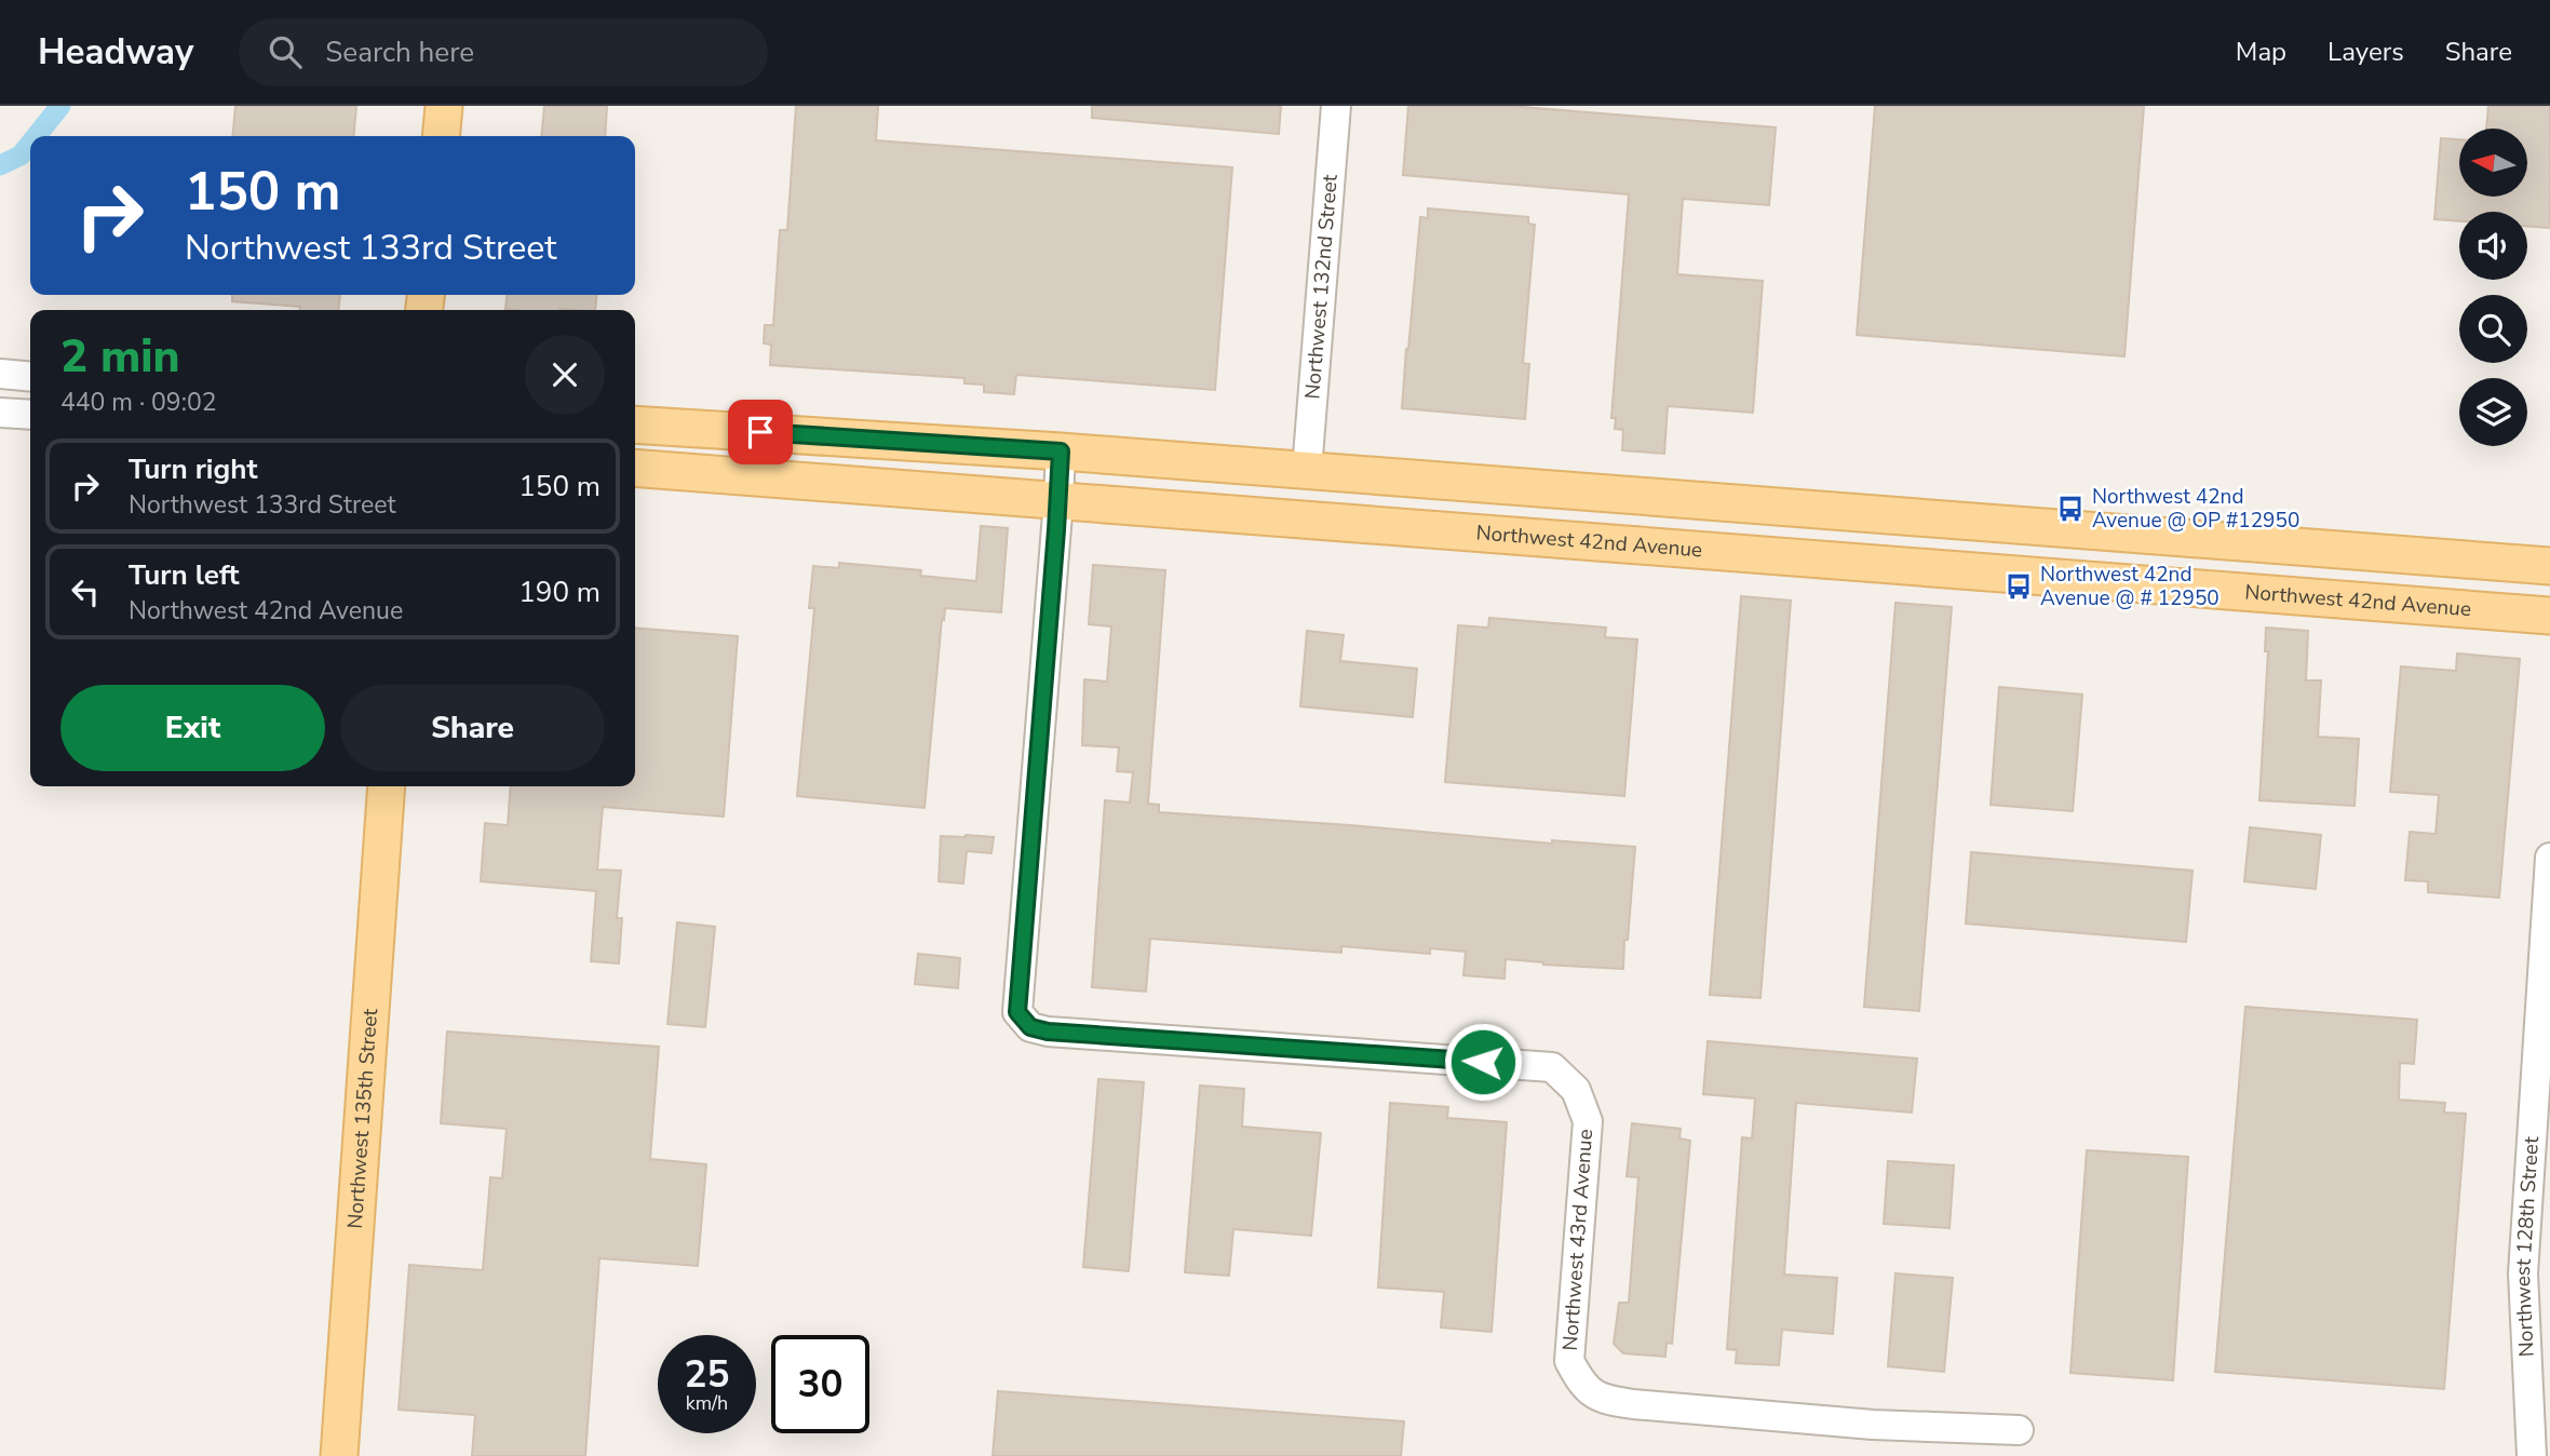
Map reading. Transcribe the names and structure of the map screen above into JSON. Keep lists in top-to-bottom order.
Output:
{
  "streets": {
    "main road": ["Northwest 42nd Avenue", "Northwest 135th Street"],
    "street": ["Northwest 132nd Street", "Northwest 43rd Avenue", "Northwest 128th Street"]
  },
  "crossings": [
    ["Northwest 42nd Avenue", "Northwest 43rd Avenue"]
  ],
  "places": {
    "bus stop": ["Northwest 42nd Avenue @ OP #12950", "Northwest 42nd Avenue @ # 12950"]
  },
  "north": "left",
  "page": {
    "header": "Headway",
    "search": "Search here",
    "nav": ["Map", "Layers", "Share"],
    "turn": ["150 m", "Northwest 133rd Street"],
    "heading": ["2 min", "440 m · 09:02"],
    "list": [
      {
        "name": "Turn right",
        "note": "Northwest 133rd Street",
        "value": "150 m"
      },
      {
        "name": "Turn left",
        "note": "Northwest 42nd Avenue",
        "value": "190 m"
      }
    ],
    "buttons": ["Exit", "Share"],
    "speed": "25 km/h",
    "limit": "30"
  }
}
